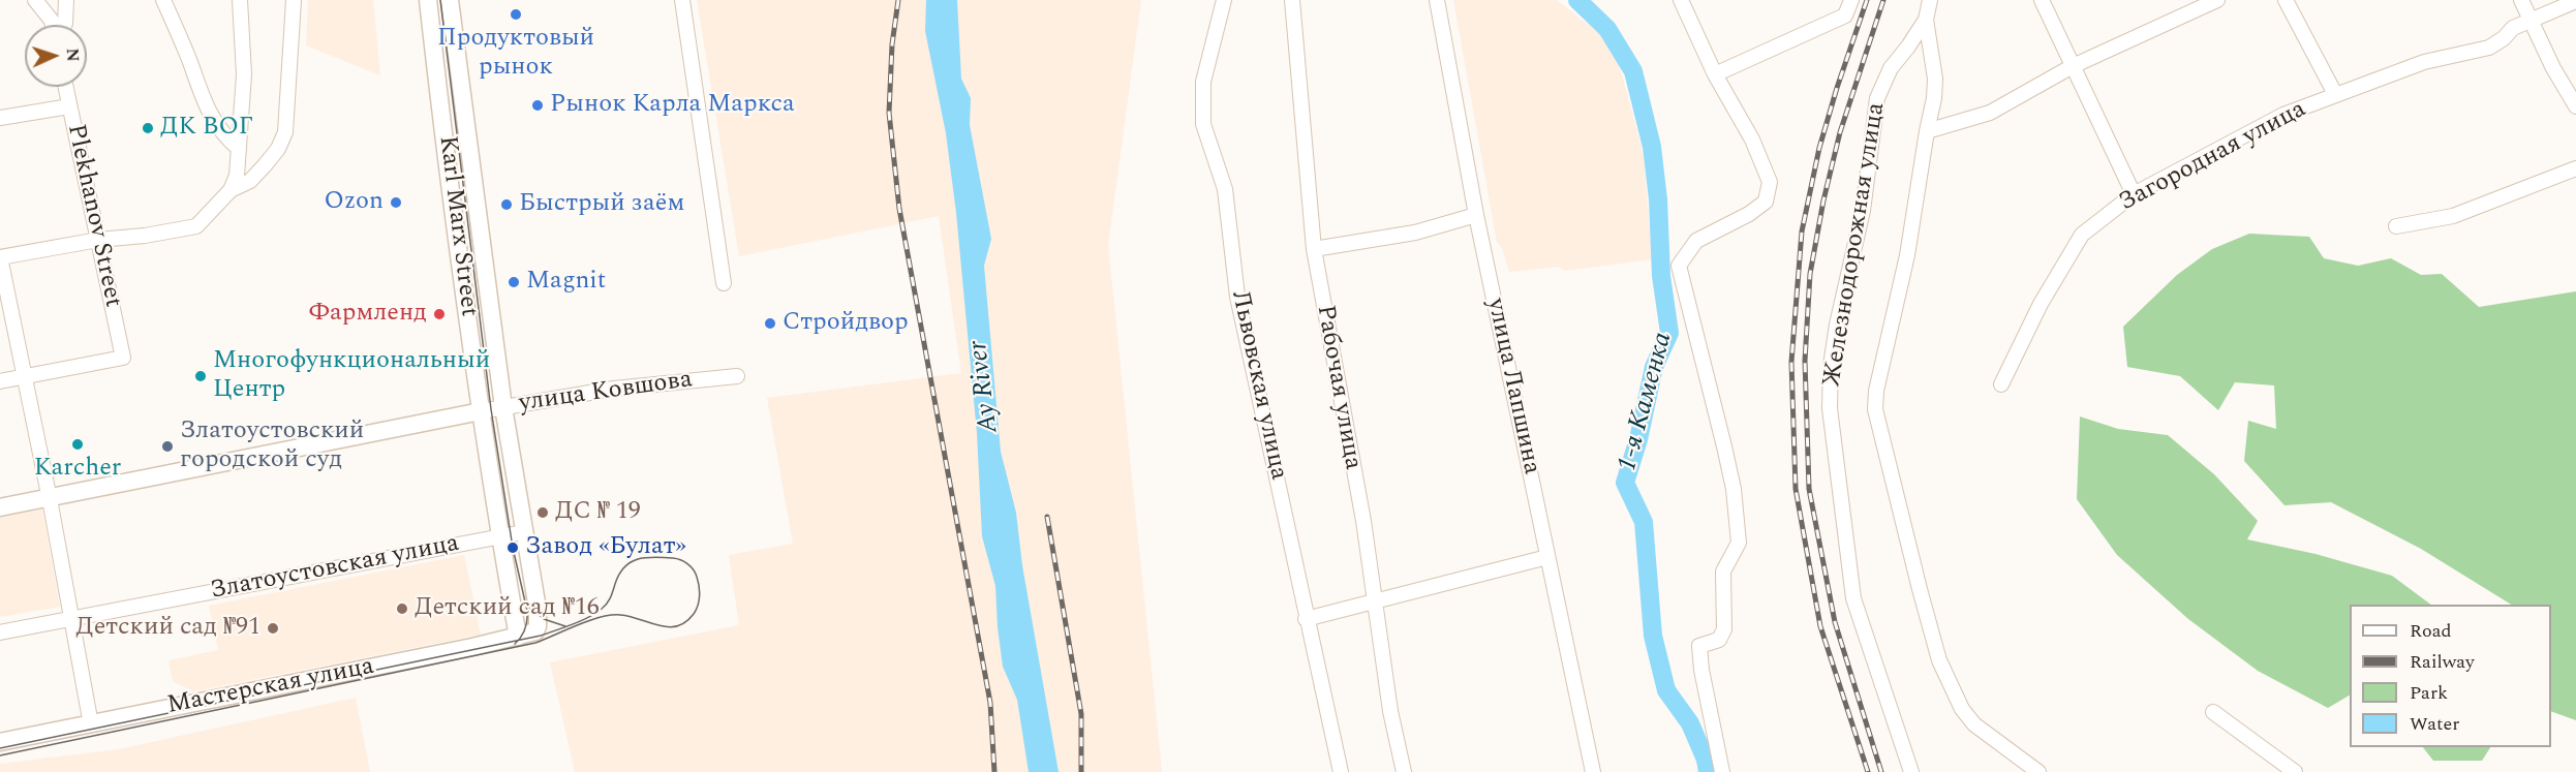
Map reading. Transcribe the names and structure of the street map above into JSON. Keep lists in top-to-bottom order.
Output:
{
  "streets": {
    "main road": ["Karl Marx Street", "улица Ковшова", "Мастерская улица"],
    "street": [
      "Загородная улица",
      "Plekhanov Street",
      "Железнодорожная улица",
      "Львовская улица",
      "улица Лапшина",
      "Рабочая улица",
      "Златоустовская улица"
    ]
  },
  "crossings": [
    ["Karl Marx Street", "улица Ковшова"],
    ["Karl Marx Street", "Златоустовская улица"],
    ["Karl Marx Street", "Мастерская улица"]
  ],
  "water": ["Ay River", "1-я Каменка"],
  "places": [
    "Продуктовый рынок",
    "Рынок Карла Маркса",
    "ДК ВОГ",
    "Ozon",
    "Быстрый заём",
    "Magnit",
    "Фармленд",
    "Стройдвор",
    "Многофункциональный Центр",
    "Karcher",
    "Златоустовский городской суд",
    "ДС № 19",
    "Завод «Булат»",
    "Детский сад №16",
    "Детский сад №91"
  ],
  "legend": [
    "Road",
    "Railway",
    "Park",
    "Water"
  ],
  "north": "right"
}
